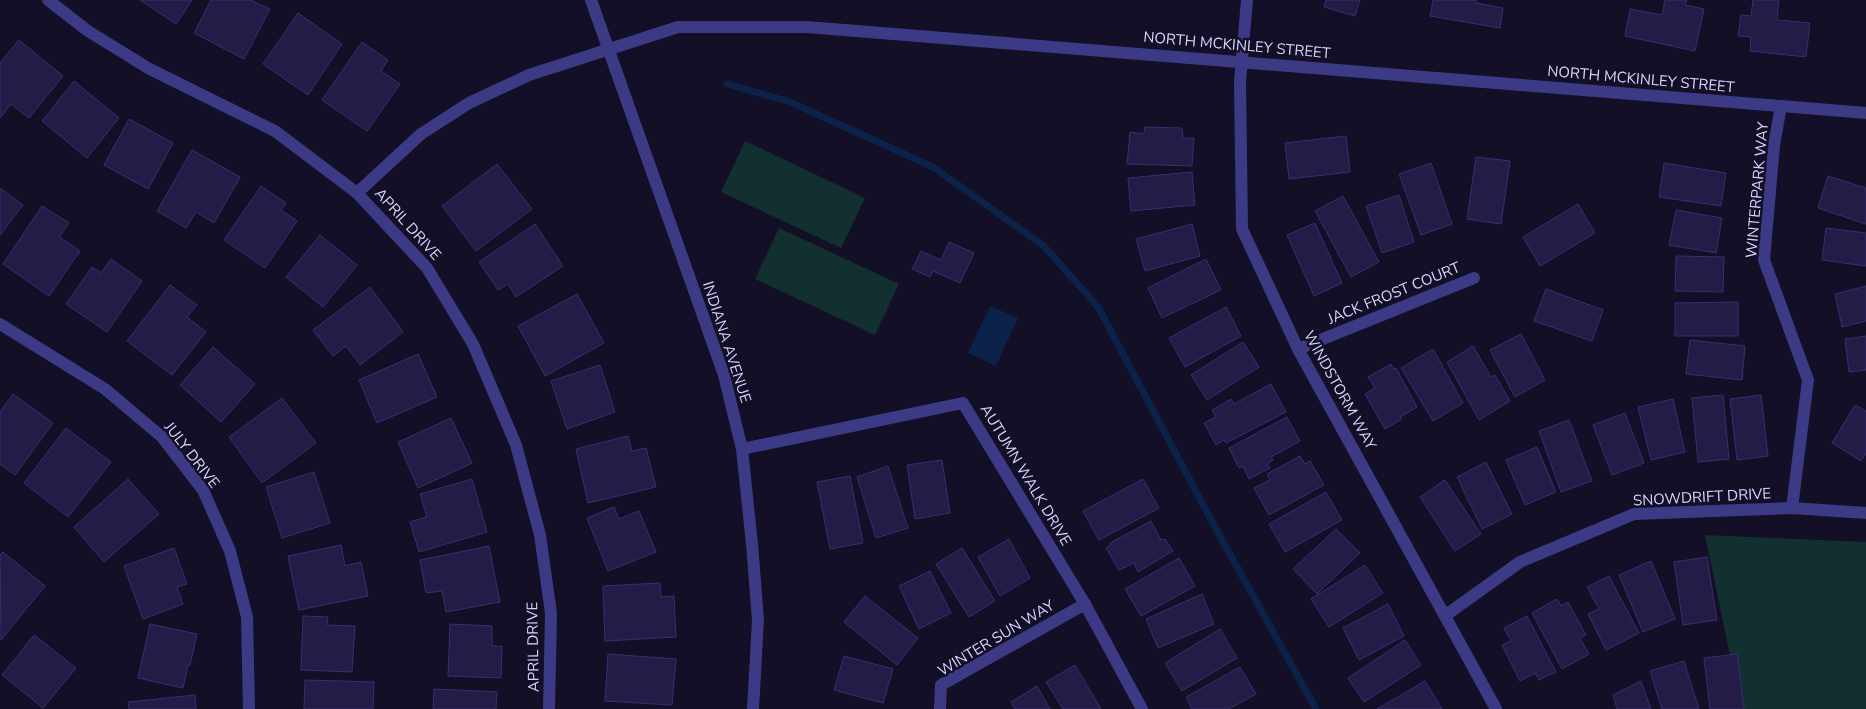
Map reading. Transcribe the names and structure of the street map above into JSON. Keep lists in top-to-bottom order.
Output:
{
  "streets": {
    "street": [
      "NORTH MCKINLEY STREET",
      "WINTERPARK WAY",
      "APRIL DRIVE",
      "JACK FROST COURT",
      "INDIANA AVENUE",
      "WINDSTORM WAY",
      "JULY DRIVE",
      "AUTUMN WALK DRIVE",
      "SNOWDRIFT DRIVE",
      "WINTER SUN WAY"
    ]
  },
  "crossings": [
    ["NORTH MCKINLEY STREET", "WINTERPARK WAY"],
    ["NORTH MCKINLEY STREET", "APRIL DRIVE"],
    ["NORTH MCKINLEY STREET", "INDIANA AVENUE"],
    ["NORTH MCKINLEY STREET", "WINDSTORM WAY"],
    ["WINTERPARK WAY", "SNOWDRIFT DRIVE"],
    ["JACK FROST COURT", "WINDSTORM WAY"],
    ["INDIANA AVENUE", "AUTUMN WALK DRIVE"],
    ["WINDSTORM WAY", "SNOWDRIFT DRIVE"],
    ["AUTUMN WALK DRIVE", "WINTER SUN WAY"]
  ]
}
